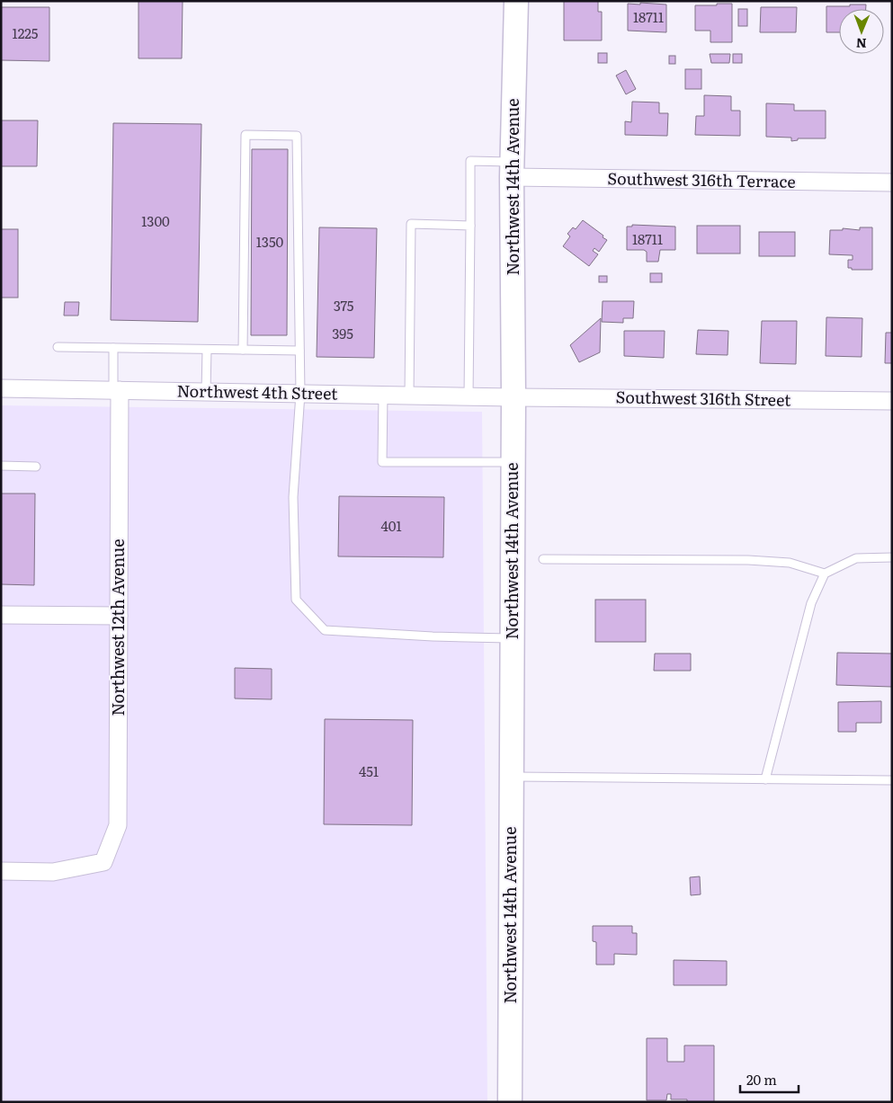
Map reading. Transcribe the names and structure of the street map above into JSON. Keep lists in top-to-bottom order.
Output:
{
  "streets": {
    "street": [
      "Southwest 316th Terrace",
      "Northwest 14th Avenue",
      "Northwest 4th Street",
      "Southwest 316th Street",
      "Northwest 12th Avenue"
    ]
  },
  "crossings": [
    ["Southwest 316th Terrace", "Northwest 14th Avenue"],
    ["Northwest 14th Avenue", "Northwest 4th Street"],
    ["Northwest 14th Avenue", "Southwest 316th Street"],
    ["Northwest 4th Street", "Southwest 316th Street"],
    ["Northwest 4th Street", "Northwest 12th Avenue"]
  ],
  "house_numbers": [
    "18711",
    "1225",
    "1300",
    "18711",
    "1350",
    "375",
    "395",
    "401",
    "451"
  ],
  "scale_bar": "20 m",
  "north": "bottom"
}
